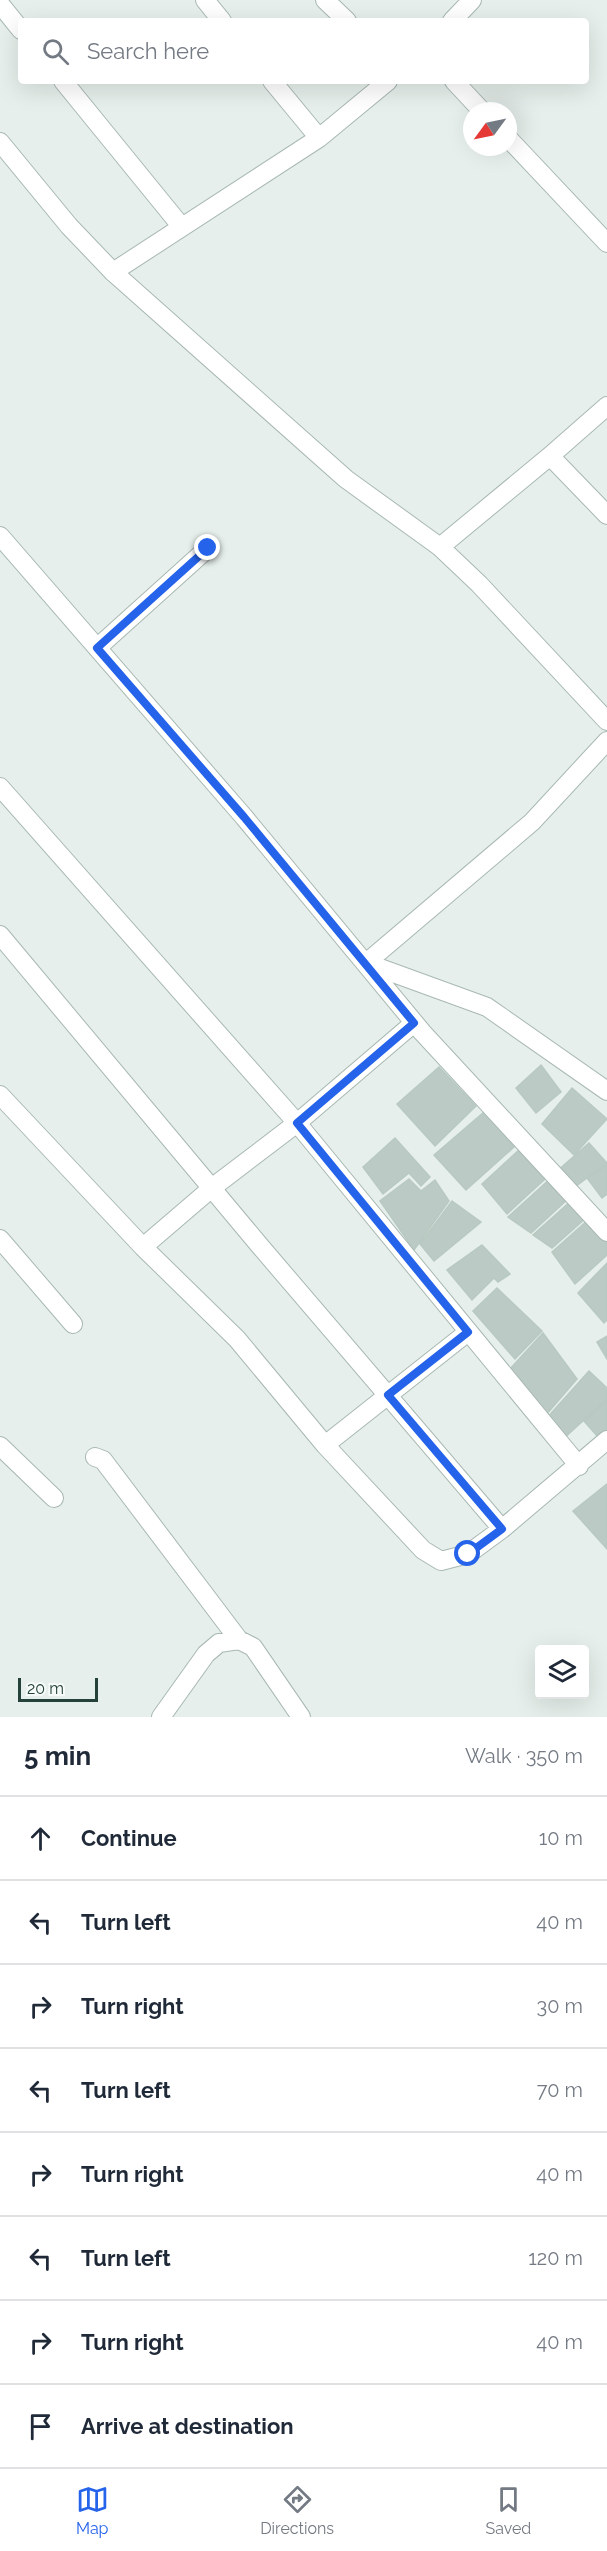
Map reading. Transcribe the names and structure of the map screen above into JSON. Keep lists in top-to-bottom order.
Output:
{
  "scale_bar": "20 m",
  "north": "bottom left",
  "page": {
    "search": "Search here",
    "scale": "20 m",
    "heading": ["5 min", "Walk · 350 m"],
    "list": [
      ["Continue", "10 m"],
      ["Turn left", "40 m"],
      ["Turn right", "30 m"],
      ["Turn left", "70 m"],
      ["Turn right", "40 m"],
      ["Turn left", "120 m"],
      ["Turn right", "40 m"],
      "Arrive at destination"
    ],
    "nav": ["Map", "Directions", "Saved"]
  }
}
